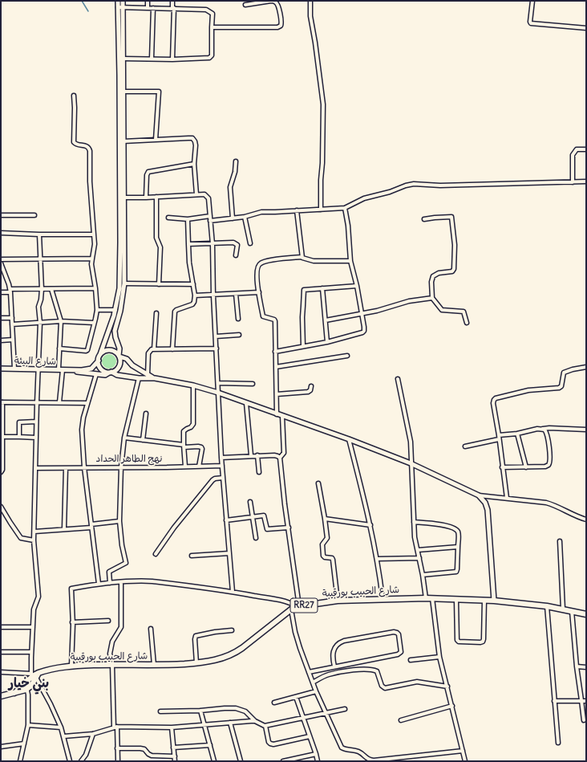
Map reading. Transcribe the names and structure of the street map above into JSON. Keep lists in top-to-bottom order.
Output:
{
  "streets": {
    "main road": ["شارع الحبيب بورقيبة", "RR27"],
    "street": ["شارع البيئة", "نهج الطاهر الحداد"]
  },
  "districts": ["بني خيار"]
}
